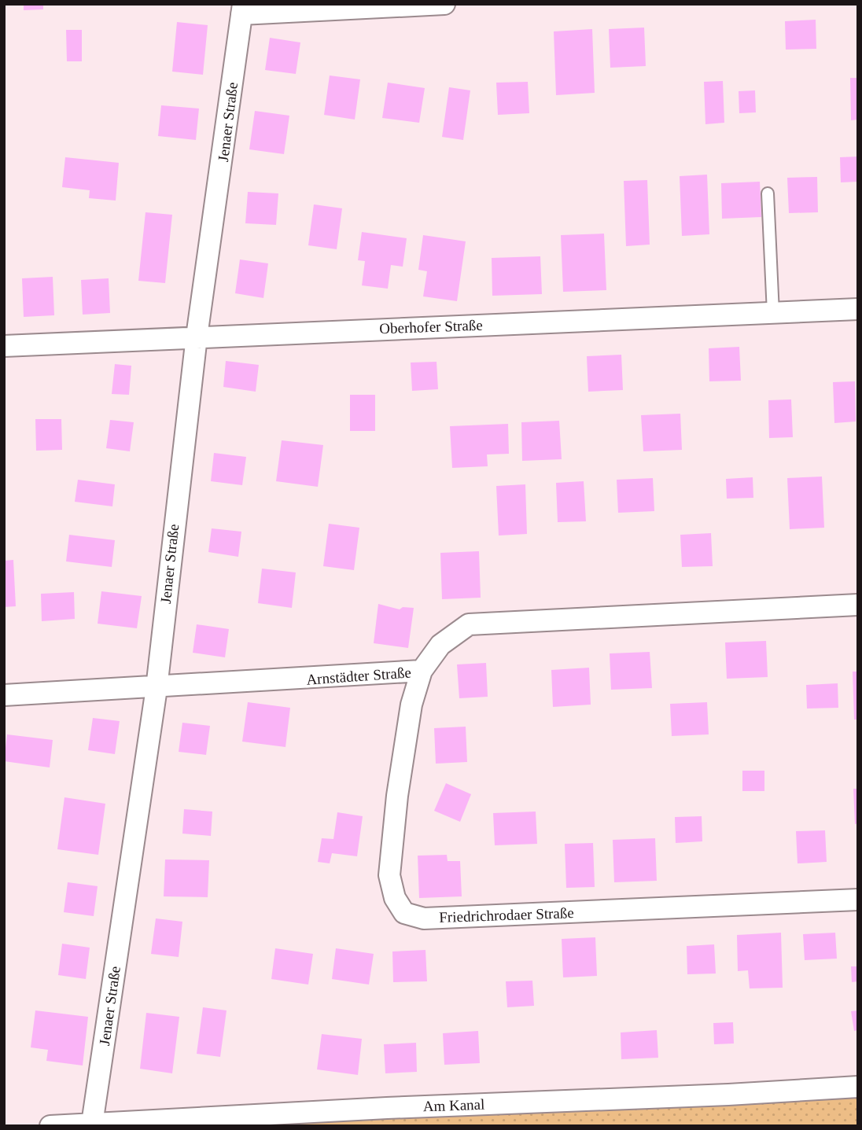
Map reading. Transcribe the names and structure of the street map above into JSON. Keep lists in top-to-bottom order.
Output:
{
  "streets": {
    "street": [
      "Jenaer Straße",
      "Oberhofer Straße",
      "Arnstädter Straße",
      "Friedrichrodaer Straße",
      "Am Kanal"
    ]
  },
  "crossings": [
    ["Jenaer Straße", "Oberhofer Straße"],
    ["Jenaer Straße", "Arnstädter Straße"],
    ["Jenaer Straße", "Am Kanal"],
    ["Arnstädter Straße", "Friedrichrodaer Straße"]
  ]
}
